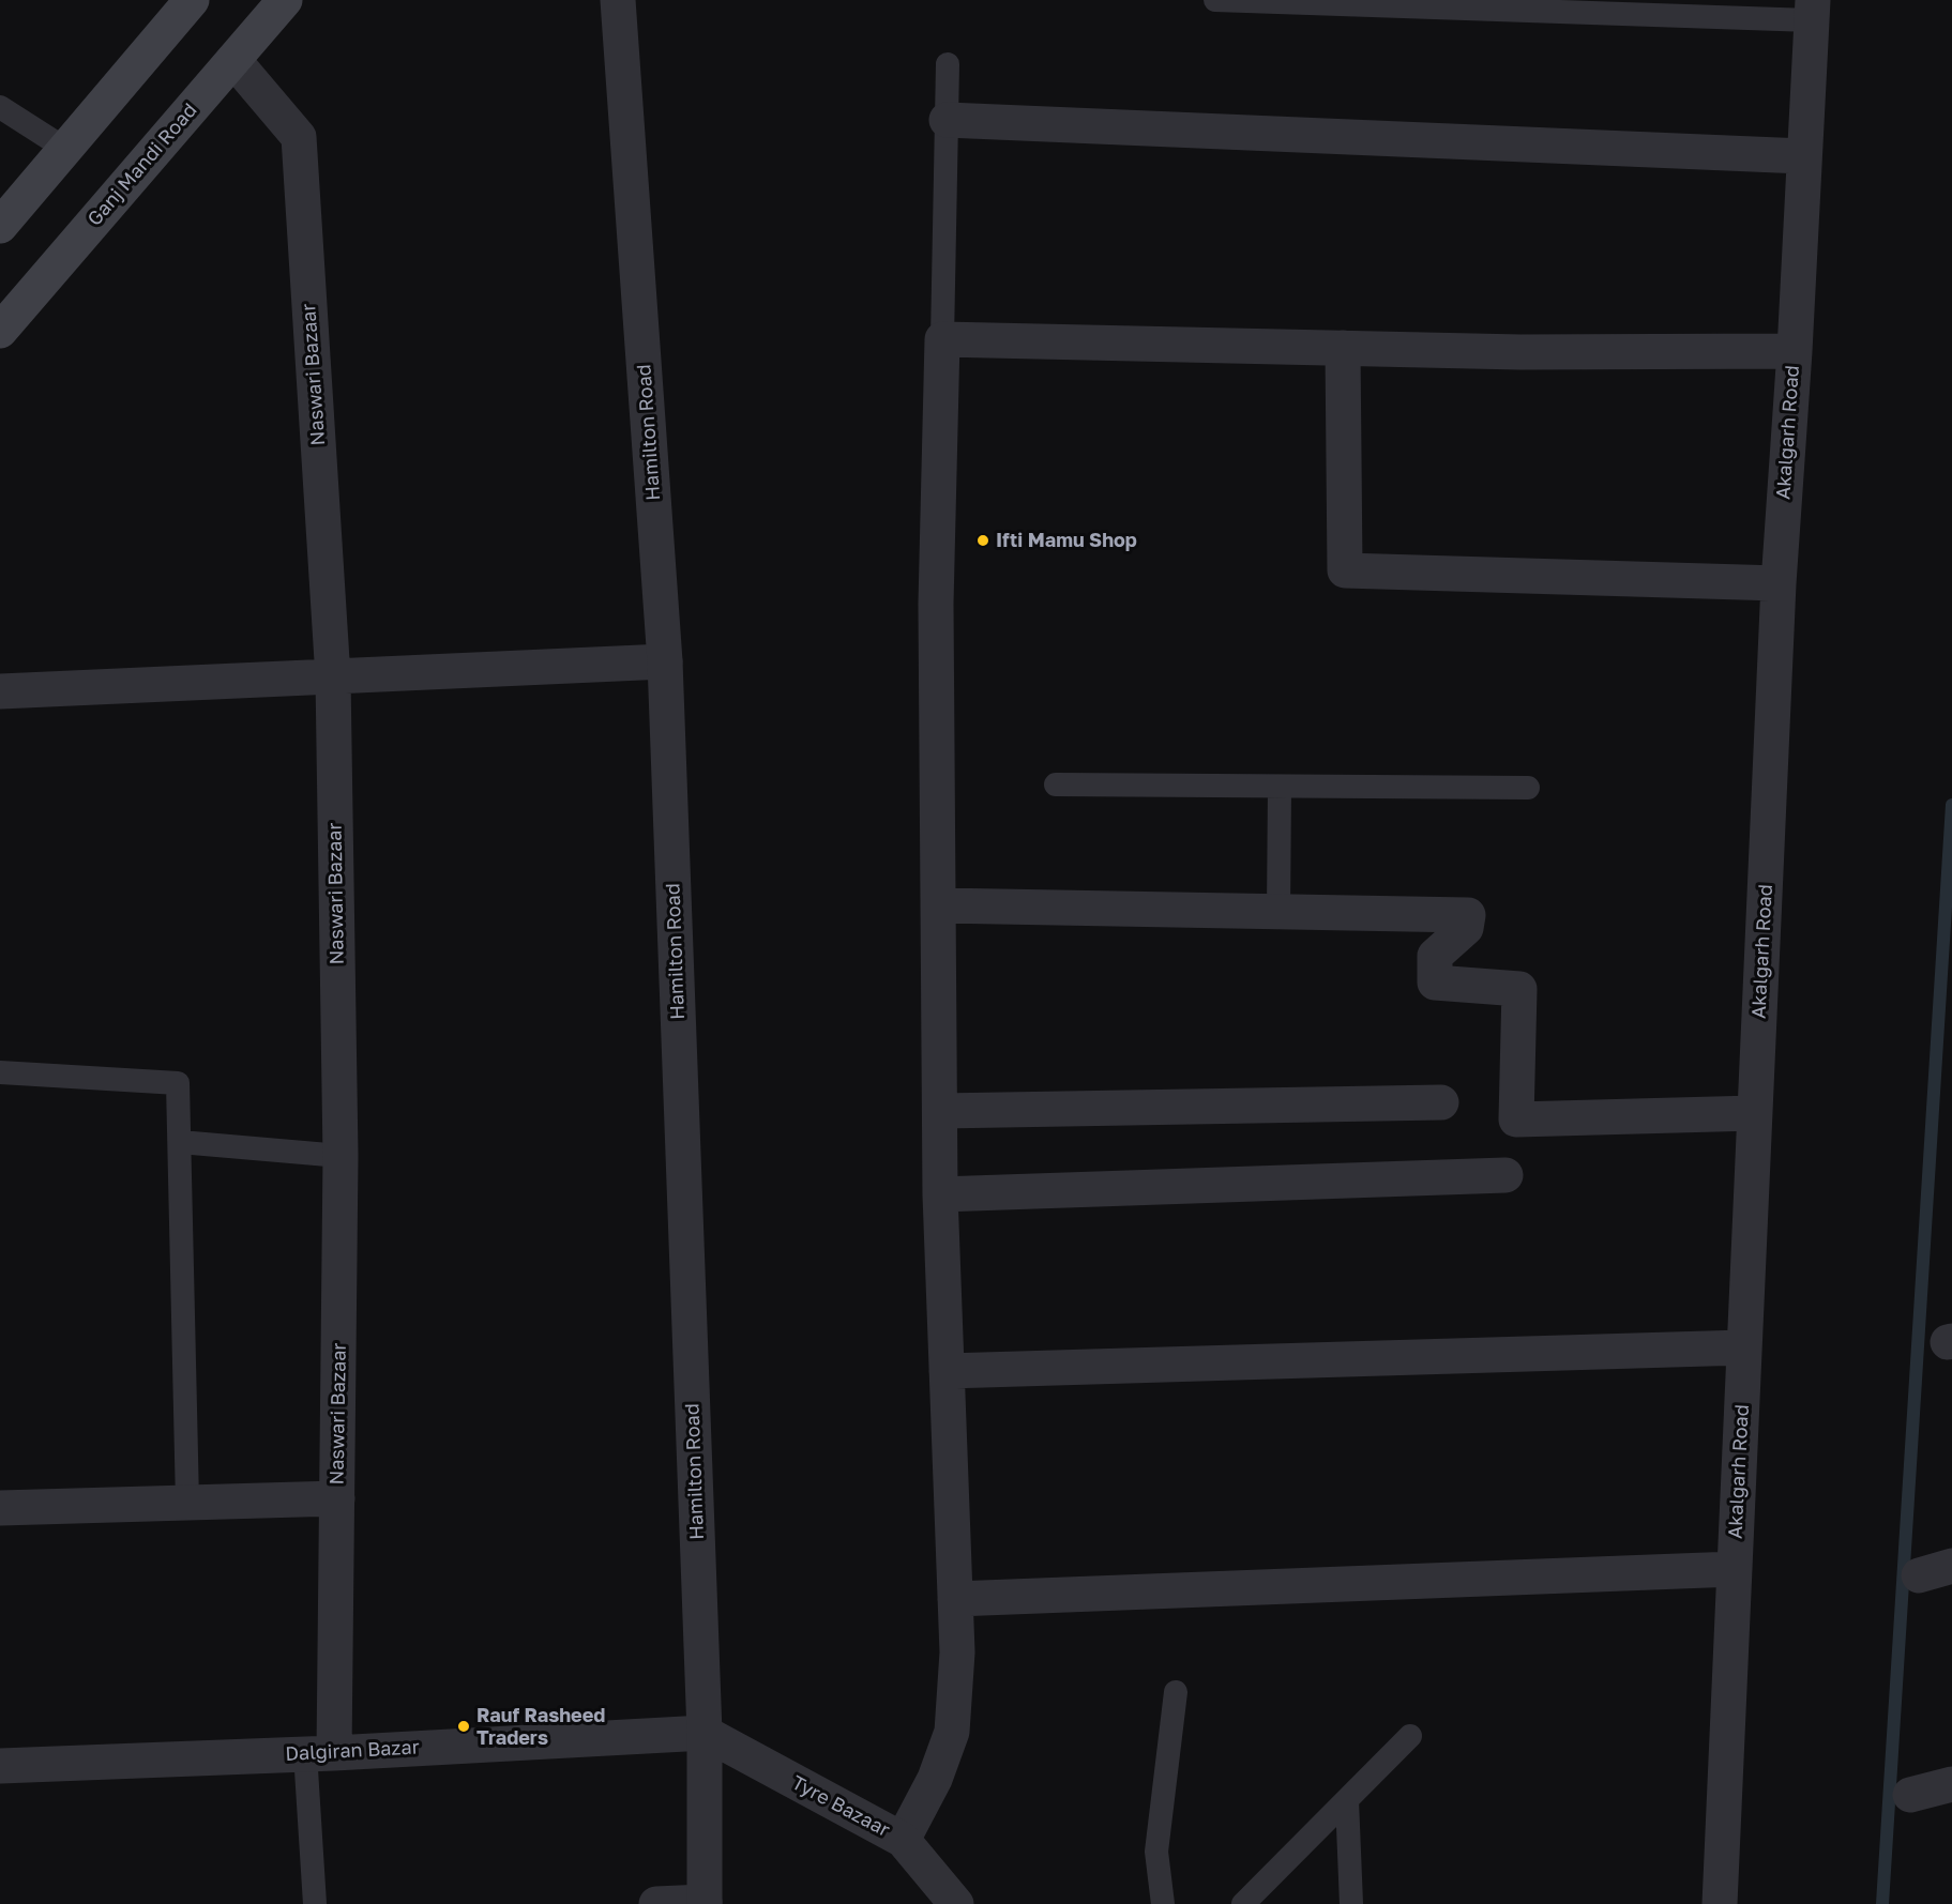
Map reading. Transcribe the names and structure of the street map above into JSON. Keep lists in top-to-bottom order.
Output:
{
  "streets": {
    "main road": ["Ganj Mandi Road"],
    "street": [
      "Naswari Bazaar",
      "Hamilton Road",
      "Akalgarh Road",
      "Dalgiran Bazar",
      "Tyre Bazaar"
    ]
  },
  "crossings": [
    ["Ganj Mandi Road", "Naswari Bazaar"],
    ["Naswari Bazaar", "Dalgiran Bazar"],
    ["Hamilton Road", "Dalgiran Bazar"],
    ["Hamilton Road", "Tyre Bazaar"],
    ["Dalgiran Bazar", "Tyre Bazaar"]
  ],
  "places": ["Ifti Mamu Shop", "Rauf Rasheed Traders"]
}
